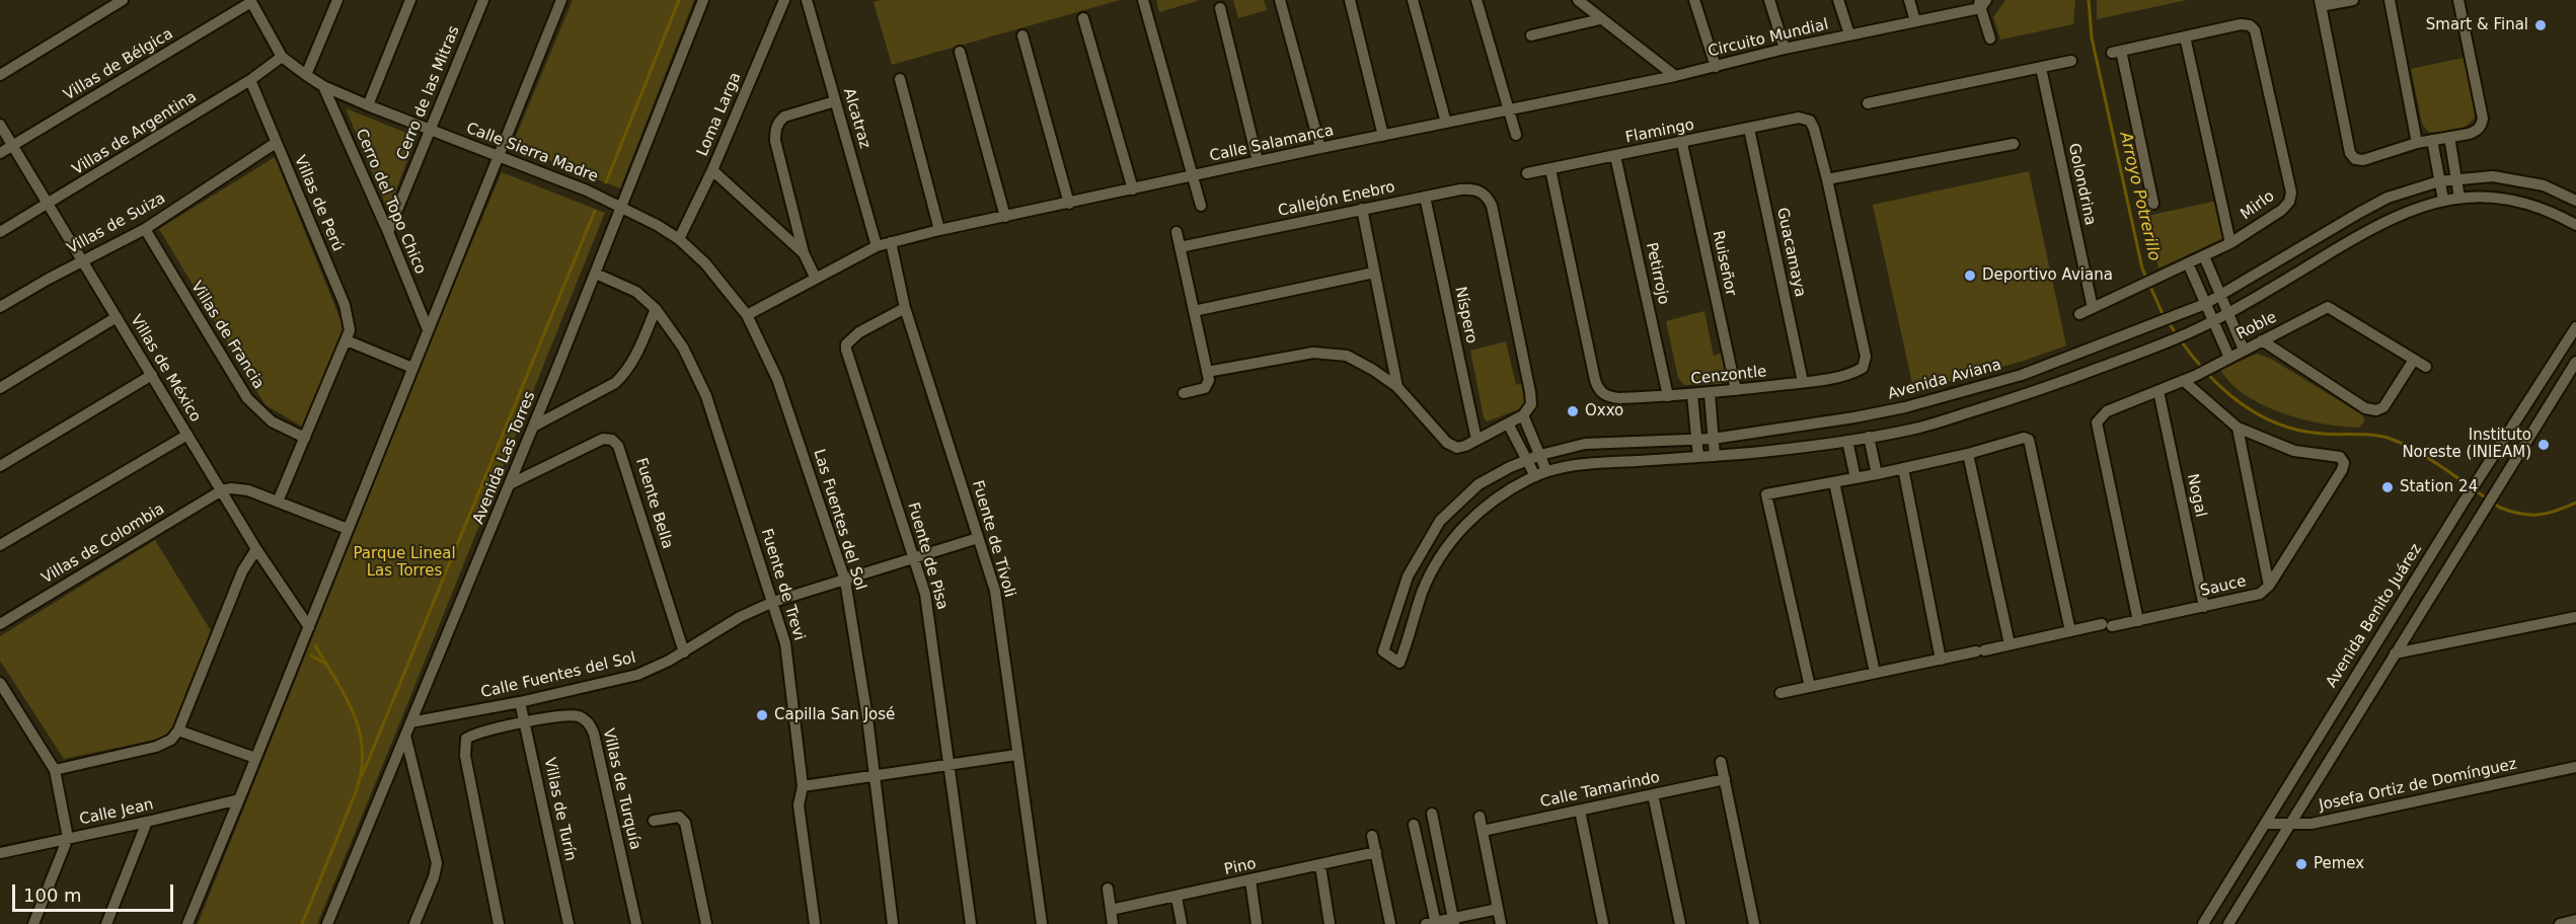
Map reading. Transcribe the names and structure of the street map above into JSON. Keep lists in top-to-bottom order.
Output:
{
  "streets": {
    "street": [
      "Circuito Mundial",
      "Villas de Bélgica",
      "Cerro de las Mitras",
      "Loma Larga",
      "Alcatraz",
      "Flamingo",
      "Villas de Argentina",
      "Calle Salamanca",
      "Calle Sierra Madre",
      "Golondrina",
      "Callejón Enebro",
      "Cerro del Topo Chico",
      "Villas de Perú",
      "Mirlo",
      "Villas de Suiza",
      "Guacamaya",
      "Ruiseñor",
      "Petirrojo",
      "Níspero",
      "Roble",
      "Villas de Francia",
      "Villas de México",
      "Cenzontle",
      "Avenida Aviana",
      "Avenida Las Torres",
      "Nogal",
      "Fuente Bella",
      "Las Fuentes del Sol",
      "Fuente de Tívoli",
      "Villas de Colombia",
      "Fuente de Pisa",
      "Fuente de Trevi",
      "Sauce",
      "Avenida Benito Juárez",
      "Calle Fuentes del Sol",
      "Josefa Ortiz de Domínguez",
      "Villas de Turquía",
      "Calle Tamarindo",
      "Villas de Turín",
      "Calle Jean",
      "Pino"
    ]
  },
  "crossings": [
    ["Circuito Mundial", "Calle Salamanca"],
    ["Villas de Bélgica", "Villas de México"],
    ["Cerro de las Mitras", "Calle Sierra Madre"],
    ["Cerro de las Mitras", "Cerro del Topo Chico"],
    ["Loma Larga", "Calle Sierra Madre"],
    ["Alcatraz", "Calle Salamanca"],
    ["Flamingo", "Guacamaya"],
    ["Flamingo", "Ruiseñor"],
    ["Flamingo", "Petirrojo"],
    ["Flamingo", "Cenzontle"],
    ["Villas de Argentina", "Calle Sierra Madre"],
    ["Villas de Argentina", "Villas de Perú"],
    ["Villas de Argentina", "Villas de México"],
    ["Calle Salamanca", "Calle Sierra Madre"],
    ["Calle Salamanca", "Las Fuentes del Sol"],
    ["Calle Salamanca", "Fuente de Tívoli"],
    ["Calle Sierra Madre", "Cerro del Topo Chico"],
    ["Calle Sierra Madre", "Avenida Las Torres"],
    ["Calle Sierra Madre", "Las Fuentes del Sol"],
    ["Golondrina", "Mirlo"],
    ["Callejón Enebro", "Níspero"],
    ["Villas de Perú", "Villas de Suiza"],
    ["Villas de Perú", "Villas de Francia"],
    ["Villas de Suiza", "Villas de Francia"],
    ["Villas de Suiza", "Villas de México"],
    ["Guacamaya", "Cenzontle"],
    ["Ruiseñor", "Cenzontle"],
    ["Petirrojo", "Cenzontle"],
    ["Roble", "Nogal"],
    ["Roble", "Sauce"],
    ["Villas de México", "Villas de Colombia"],
    ["Avenida Las Torres", "Fuente Bella"],
    ["Avenida Las Torres", "Fuente de Trevi"],
    ["Avenida Las Torres", "Calle Fuentes del Sol"],
    ["Nogal", "Sauce"],
    ["Fuente Bella", "Calle Fuentes del Sol"],
    ["Las Fuentes del Sol", "Calle Fuentes del Sol"],
    ["Fuente de Tívoli", "Fuente de Pisa"],
    ["Fuente de Tívoli", "Calle Fuentes del Sol"],
    ["Fuente de Pisa", "Calle Fuentes del Sol"],
    ["Fuente de Trevi", "Calle Fuentes del Sol"],
    ["Avenida Benito Juárez", "Josefa Ortiz de Domínguez"],
    ["Calle Fuentes del Sol", "Villas de Turín"],
    ["Villas de Turquía", "Villas de Turín"]
  ],
  "water": ["Arroyo Potrerillo"],
  "parks": ["Parque Lineal Las Torres"],
  "places": [
    "Smart & Final",
    "Deportivo Aviana",
    "Oxxo",
    "Instituto Noreste (INIEAM)",
    "Station 24",
    "Capilla San José",
    "Pemex"
  ],
  "scale_bar": "100 m"
}
